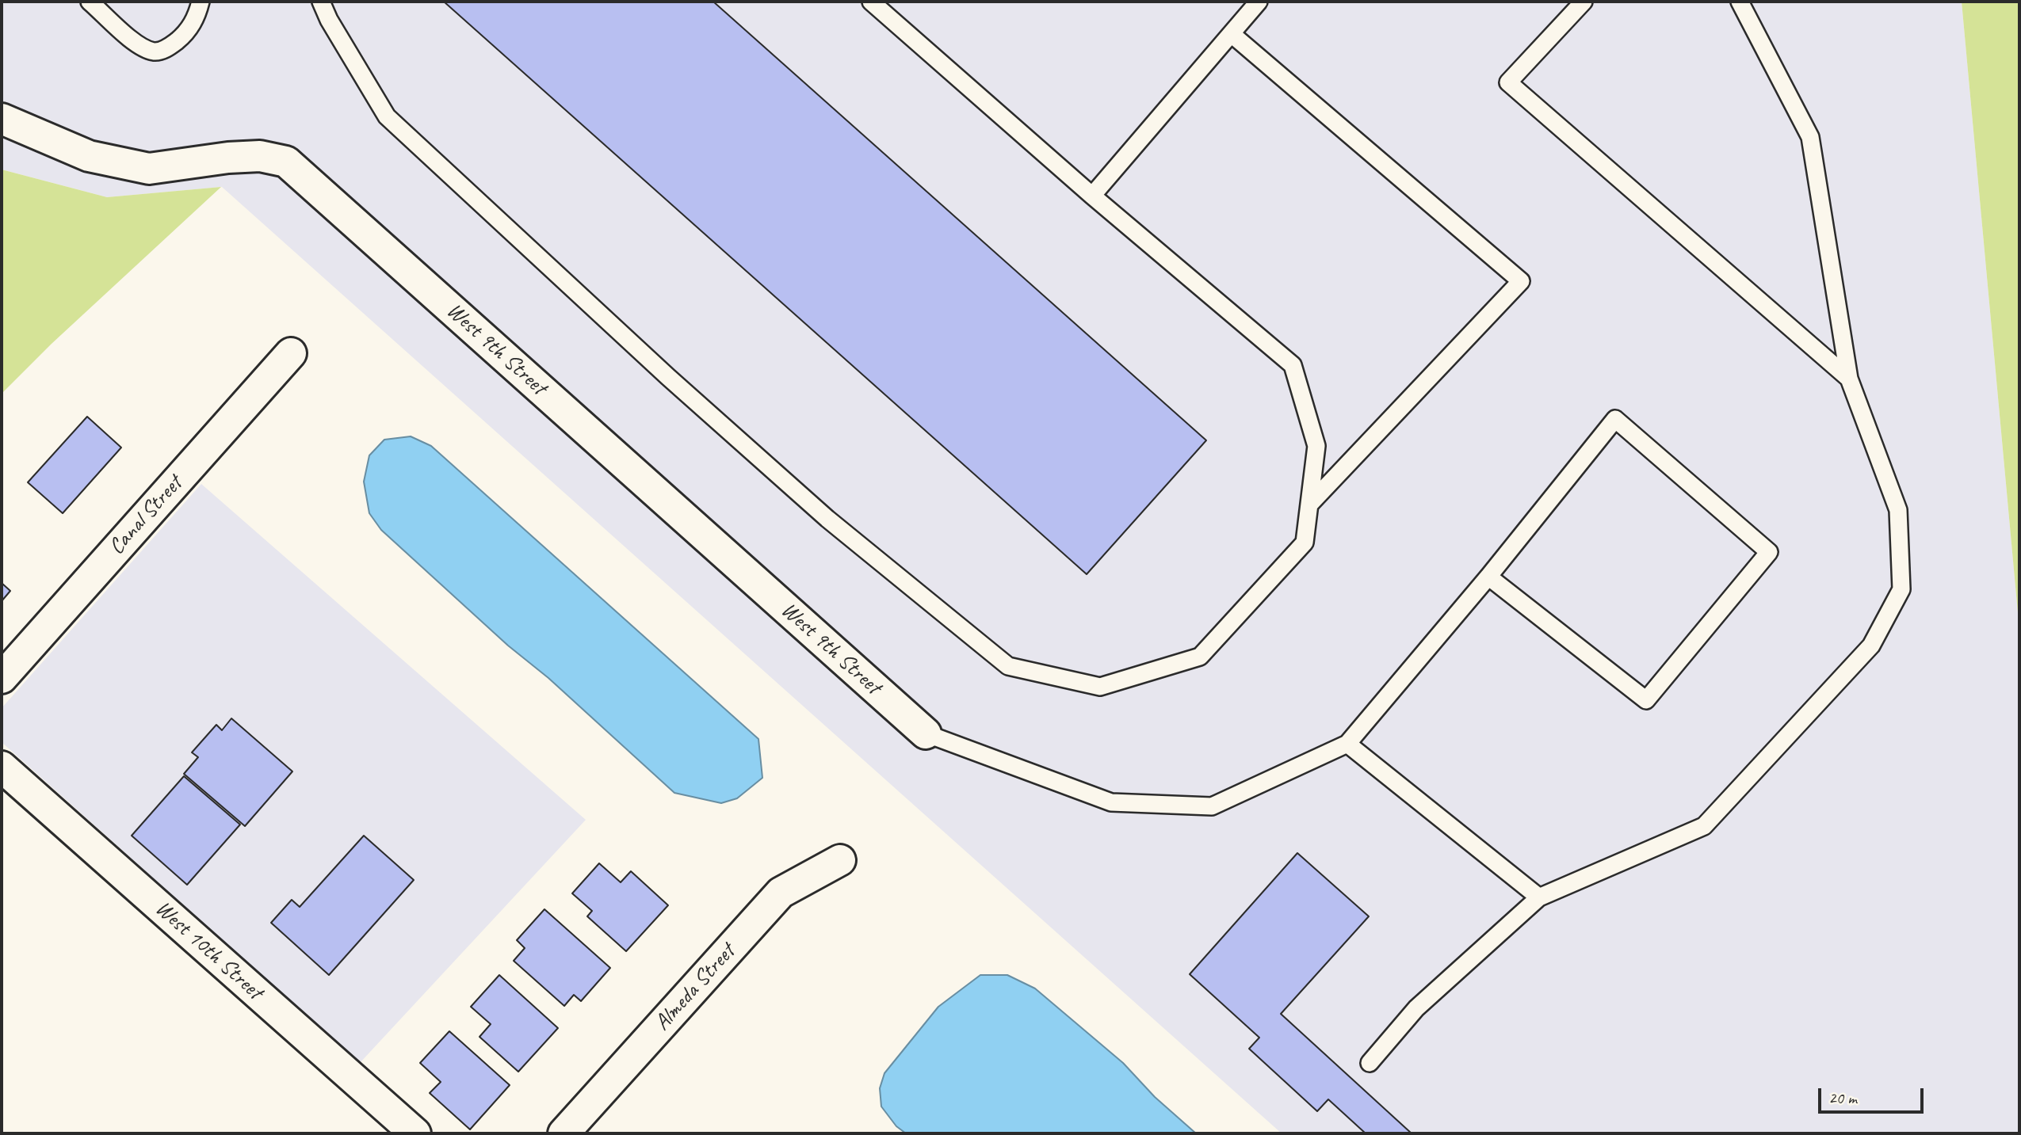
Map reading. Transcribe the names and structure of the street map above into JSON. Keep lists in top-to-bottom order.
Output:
{
  "streets": {
    "street": [
      "West 9th Street",
      "Canal Street",
      "West 10th Street",
      "Almeda Street"
    ]
  },
  "scale_bar": "20 m"
}
